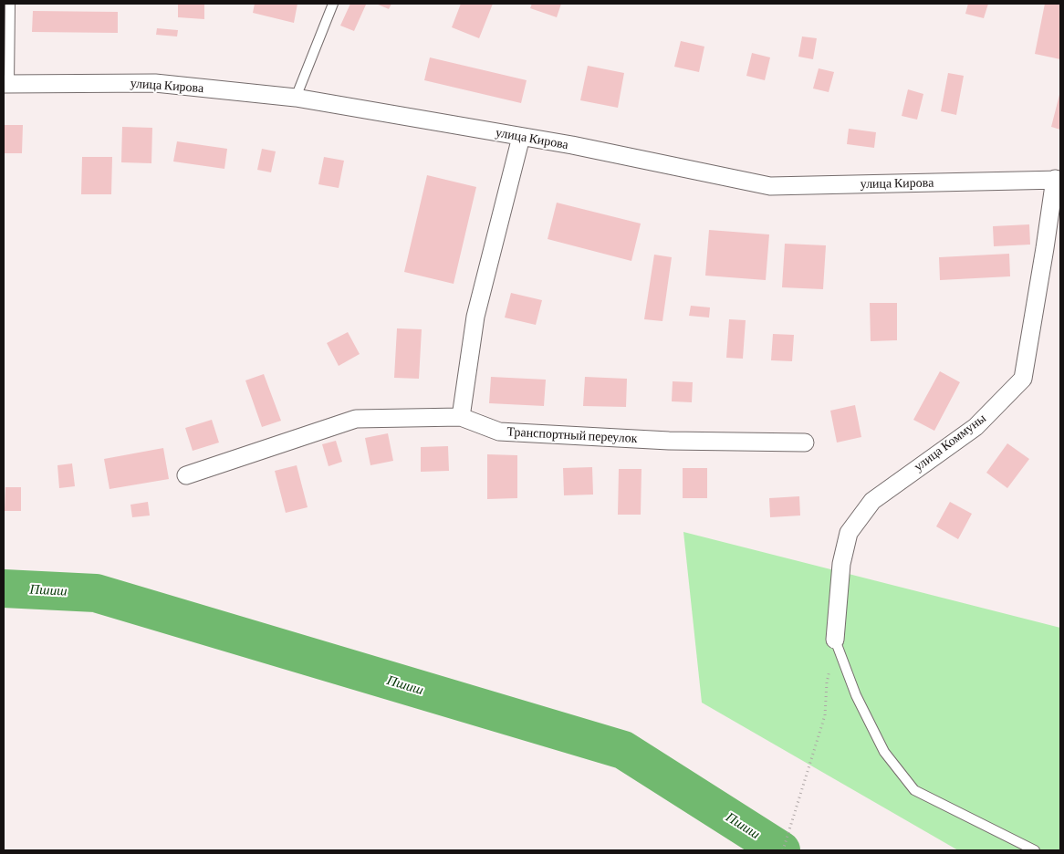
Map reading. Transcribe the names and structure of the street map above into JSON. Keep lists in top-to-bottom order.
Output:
{
  "streets": {
    "street": ["улица Кирова", "Транспортный переулок", "улица Коммуны"]
  },
  "crossings": [
    ["улица Кирова", "улица Коммуны"]
  ],
  "water": ["Пшиш"]
}
